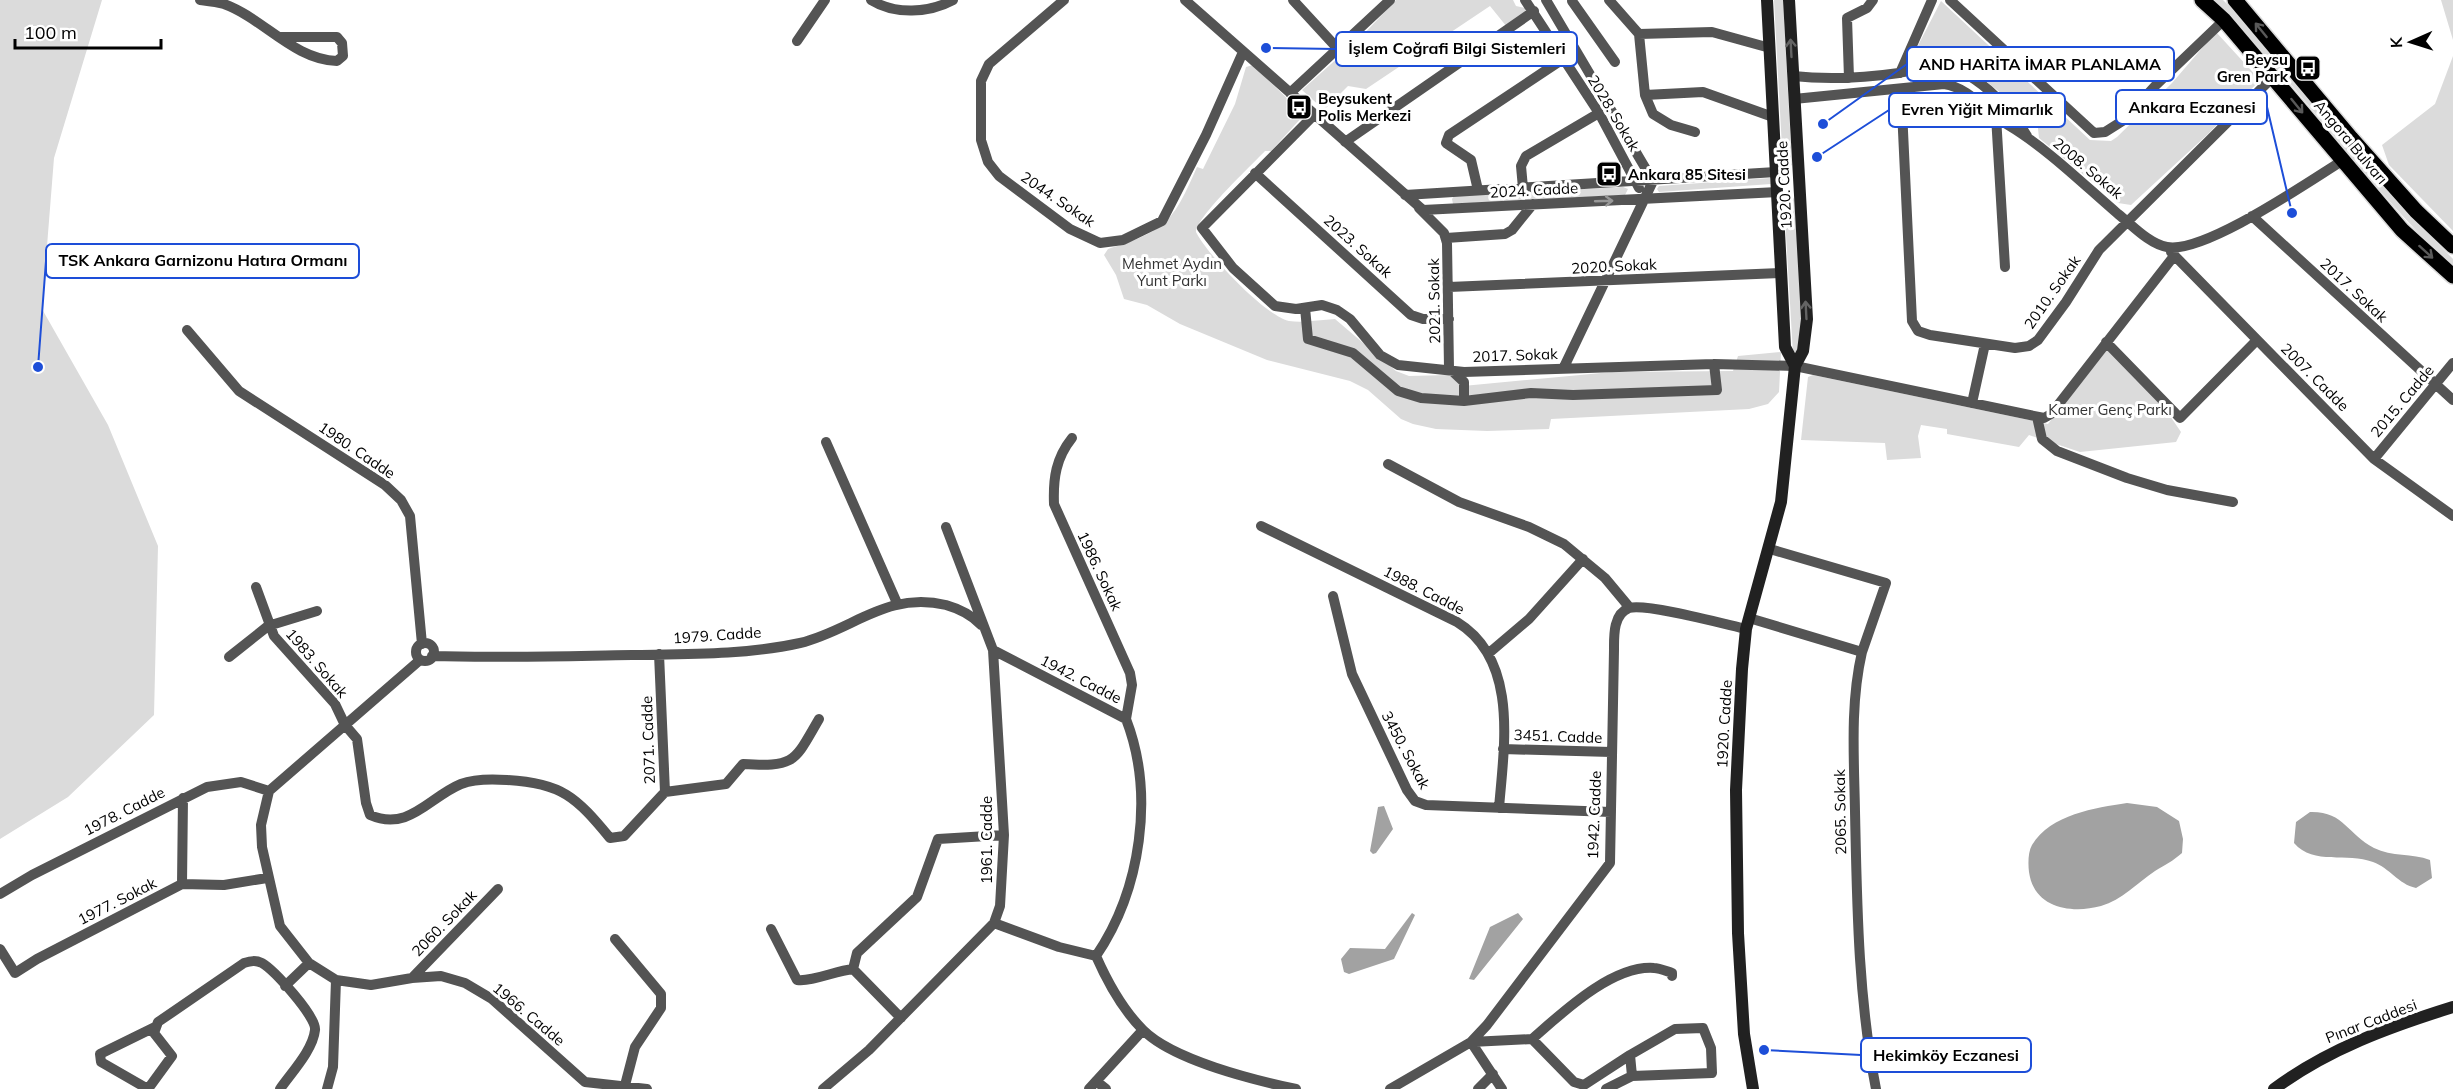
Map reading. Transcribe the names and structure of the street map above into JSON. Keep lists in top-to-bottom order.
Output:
{
  "streets": {
    "main road": ["Angora Bulvarı", "1920. Cadde", "Pınar Caddesi"],
    "street": [
      "2028. Sokak",
      "2008. Sokak",
      "2024. Cadde",
      "2044. Sokak",
      "2023. Sokak",
      "2020. Sokak",
      "2017. Sokak",
      "2010. Sokak",
      "2021. Sokak",
      "2007. Cadde",
      "2015. Cadde",
      "1980. Cadde",
      "1986. Sokak",
      "1988. Cadde",
      "1979. Cadde",
      "1983. Sokak",
      "1942. Cadde",
      "3451. Cadde",
      "2071. Cadde",
      "3450. Sokak",
      "1978. Cadde",
      "2065. Sokak",
      "1961. Cadde",
      "1977. Sokak",
      "2060. Sokak",
      "1966. Cadde"
    ]
  },
  "crossings": [
    ["2028. Sokak", "2024. Cadde"],
    ["Angora Bulvarı", "2010. Sokak"],
    ["2008. Sokak", "1920. Cadde"],
    ["2008. Sokak", "2010. Sokak"],
    ["2008. Sokak", "2007. Cadde"],
    ["1920. Cadde", "2024. Cadde"],
    ["1920. Cadde", "2020. Sokak"],
    ["1920. Cadde", "2017. Sokak"],
    ["1920. Cadde", "2065. Sokak"],
    ["2024. Cadde", "2021. Sokak"],
    ["2023. Sokak", "2017. Sokak"],
    ["2023. Sokak", "2021. Sokak"],
    ["2020. Sokak", "2021. Sokak"],
    ["2017. Sokak", "2021. Sokak"],
    ["2017. Sokak", "2015. Cadde"],
    ["2007. Cadde", "2015. Cadde"],
    ["1980. Cadde", "1979. Cadde"],
    ["1986. Sokak", "1942. Cadde"],
    ["1988. Cadde", "3451. Cadde"],
    ["1988. Cadde", "3450. Sokak"],
    ["1979. Cadde", "2071. Cadde"],
    ["1979. Cadde", "1961. Cadde"],
    ["1983. Sokak", "2071. Cadde"],
    ["1942. Cadde", "3451. Cadde"],
    ["1942. Cadde", "3450. Sokak"],
    ["1942. Cadde", "1961. Cadde"],
    ["1978. Cadde", "1966. Cadde"],
    ["1977. Sokak", "1966. Cadde"],
    ["2060. Sokak", "1966. Cadde"]
  ],
  "parks": ["Mehmet Aydın Yunt Parkı", "Kamer Genç Parkı"],
  "places": {
    "other": [
      "İşlem Coğrafi Bilgi Sistemleri",
      "AND HARİTA İMAR PLANLAMA",
      "Evren Yiğit Mimarlık",
      "Ankara Eczanesi",
      "TSK Ankara Garnizonu Hatıra Ormanı",
      "Hekimköy Eczanesi"
    ],
    "bus stop": ["Beysu Gren Park", "Beysukent Polis Merkezi", "Ankara 85 Sitesi"]
  },
  "scale_bar": "100 m",
  "north": "left"
}
